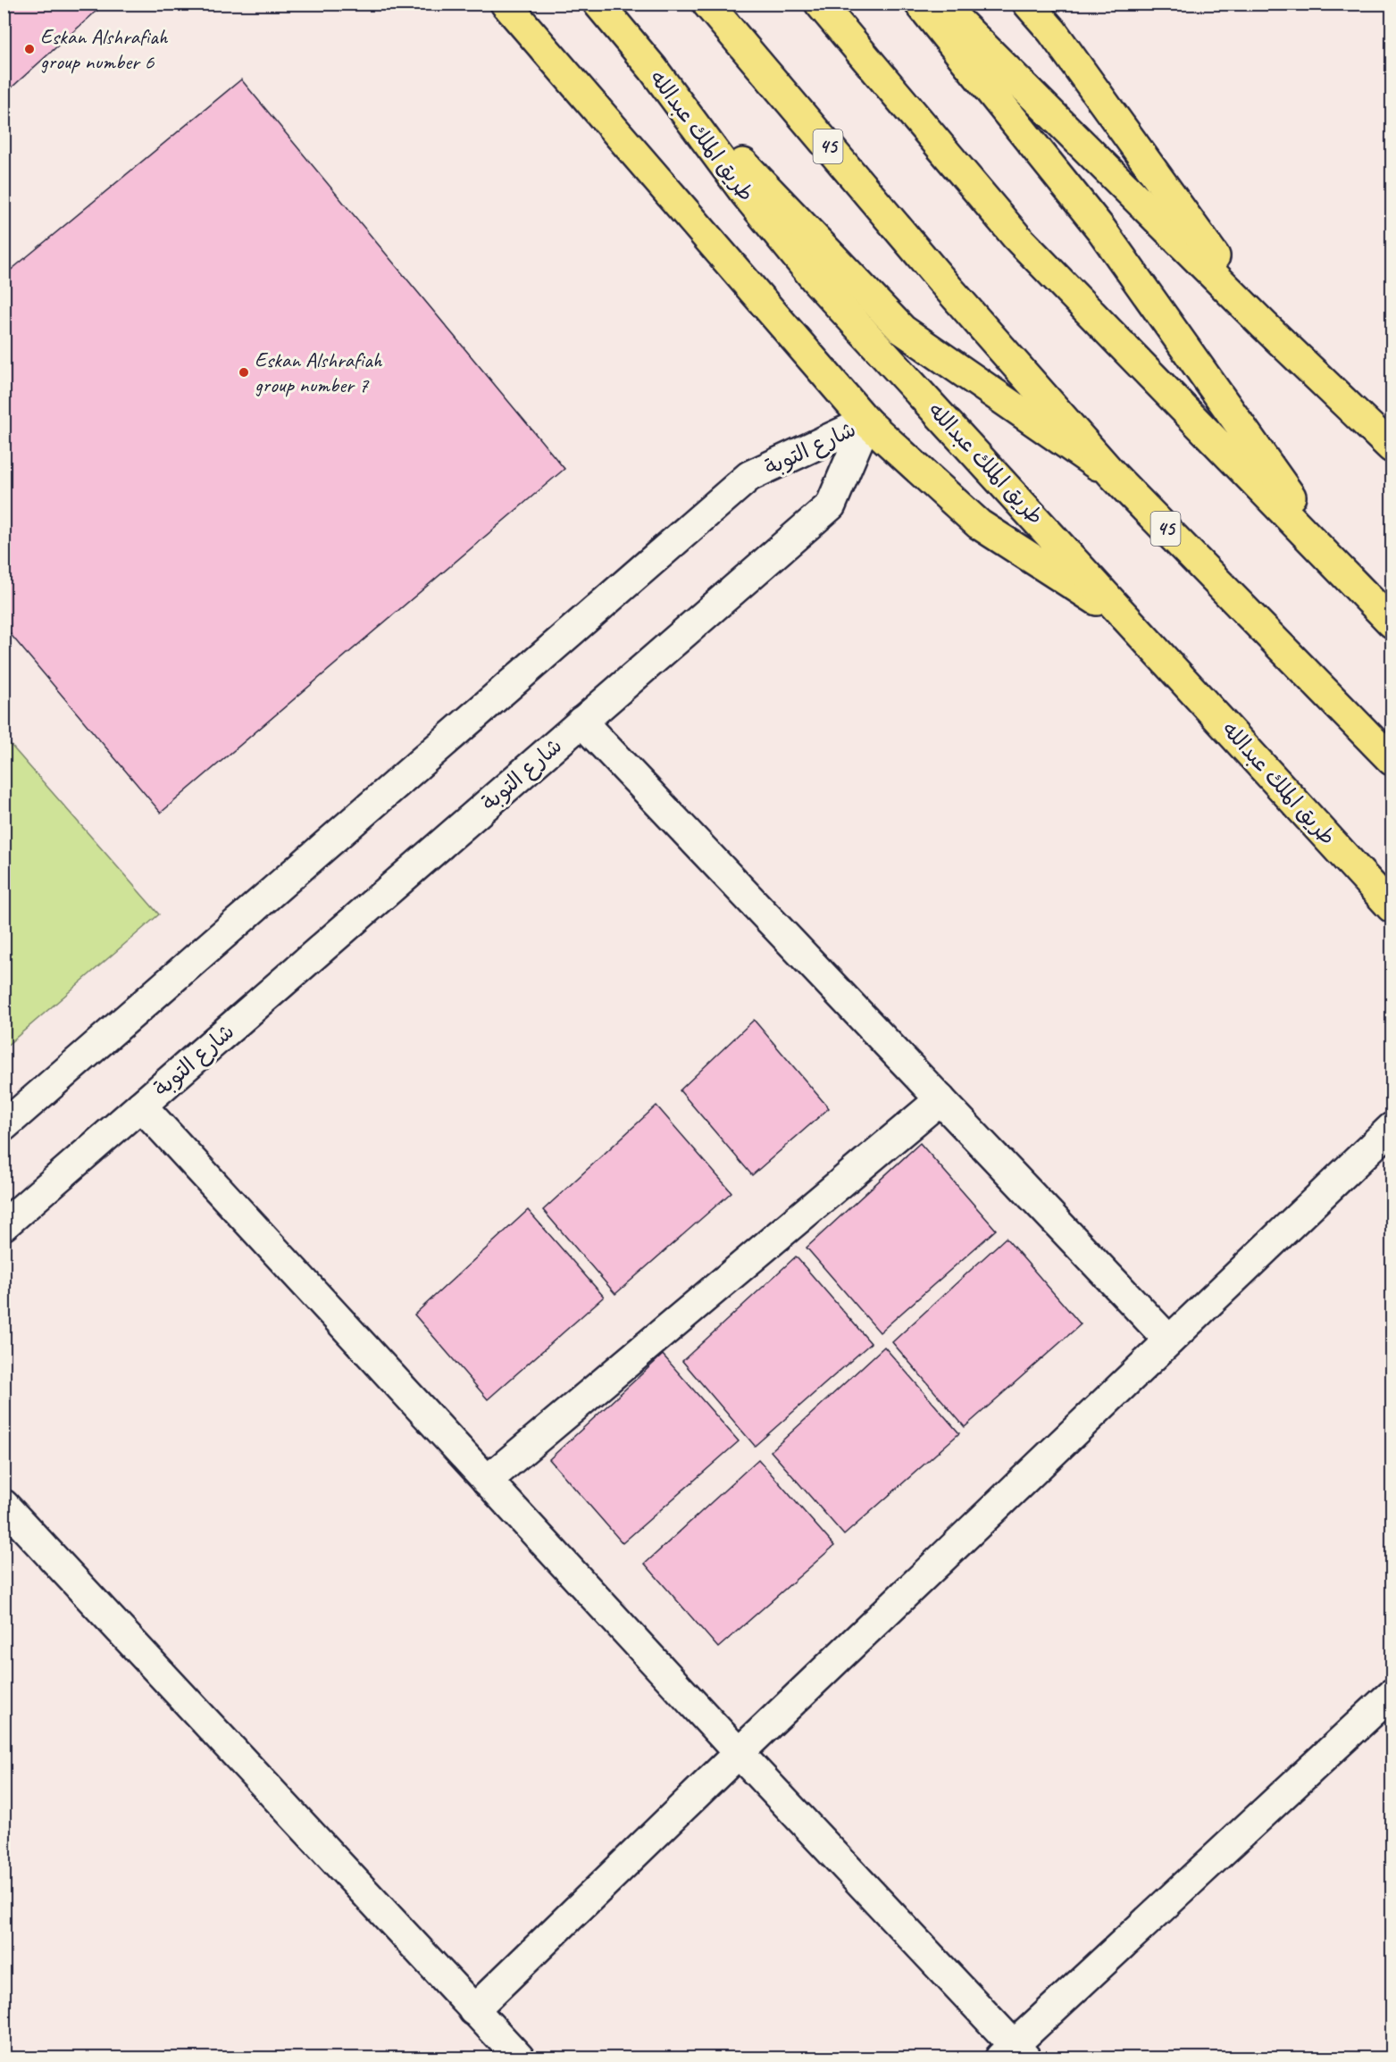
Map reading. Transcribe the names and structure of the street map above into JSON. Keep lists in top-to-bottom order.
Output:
{
  "streets": {
    "main road": ["طريق الملك عبدالله", "45"],
    "street": ["شارع التوبة"]
  },
  "places": ["Eskan Alshrafiah group number 6", "Eskan Alshrafiah group number 7"]
}
